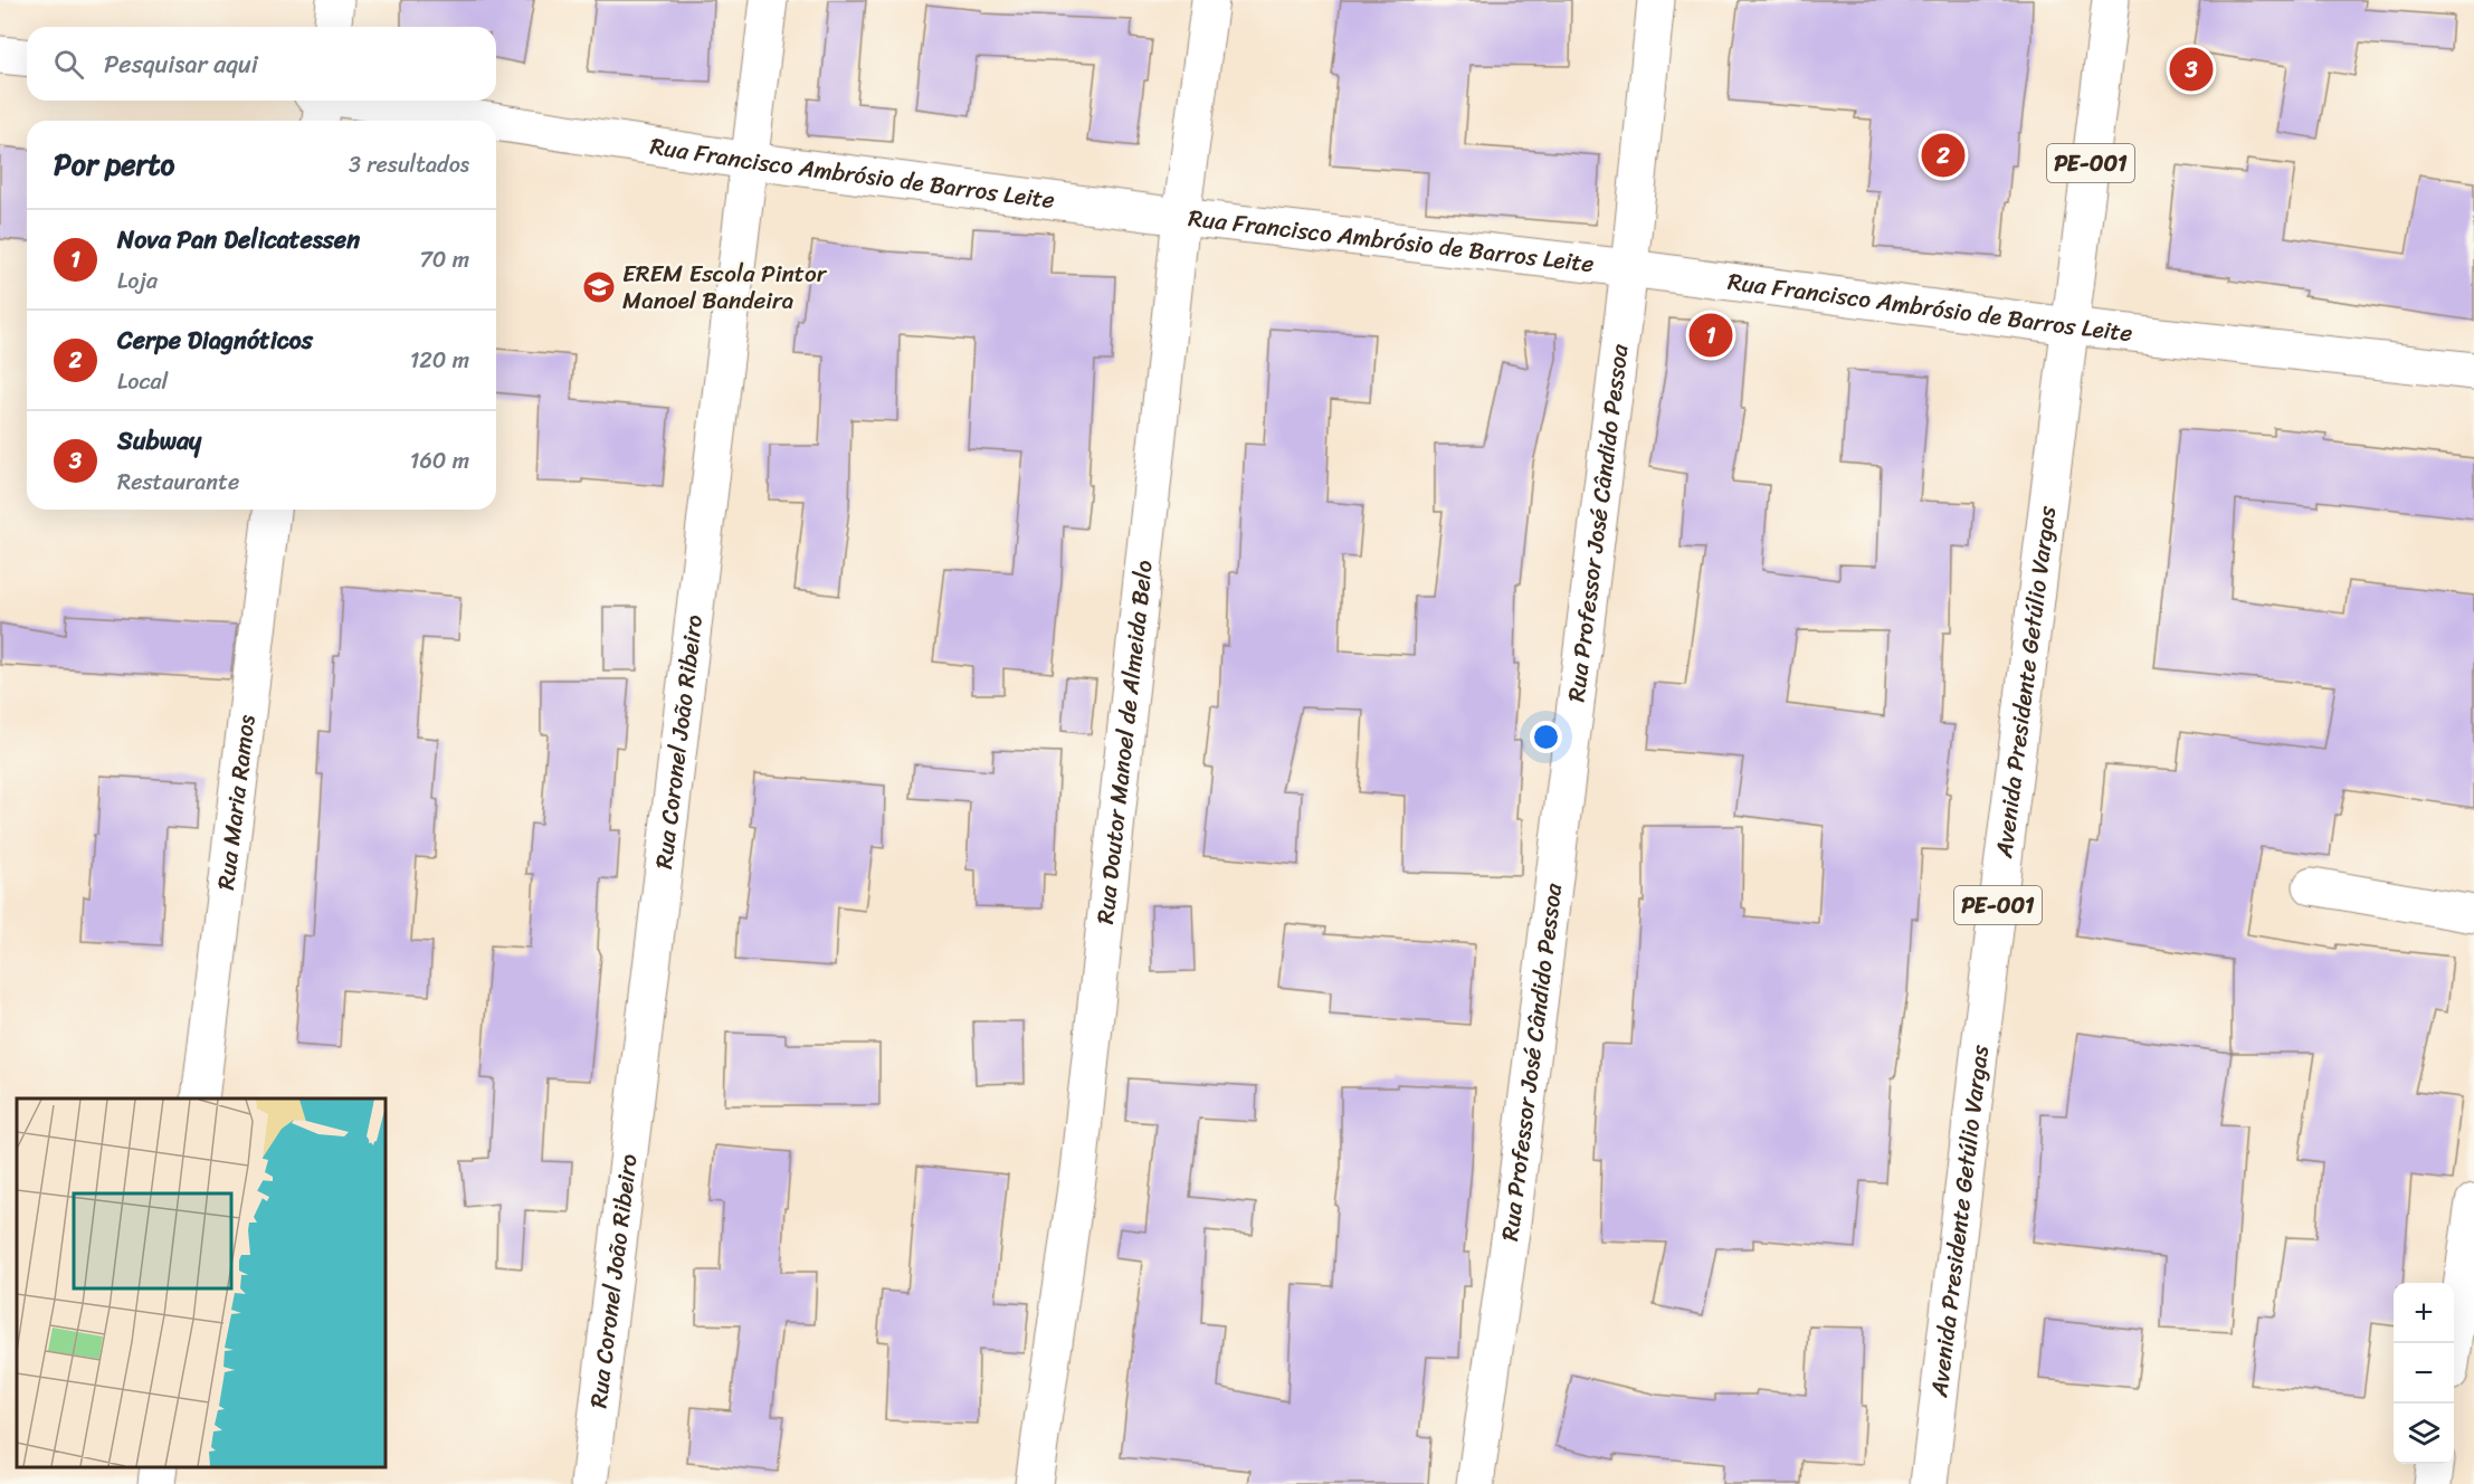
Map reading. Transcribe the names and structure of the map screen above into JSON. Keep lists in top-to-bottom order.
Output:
{
  "streets": {
    "street": [
      "PE-001",
      "Rua Francisco Ambrósio de Barros Leite",
      "Rua Professor José Cândido Pessoa",
      "Avenida Presidente Getúlio Vargas",
      "Rua Coronel João Ribeiro",
      "Rua Doutor Manoel de Almeida Belo",
      "Rua Maria Ramos"
    ]
  },
  "crossings": [
    ["Rua Francisco Ambrósio de Barros Leite", "Rua Professor José Cândido Pessoa"],
    ["Rua Francisco Ambrósio de Barros Leite", "Avenida Presidente Getúlio Vargas"],
    ["Rua Francisco Ambrósio de Barros Leite", "Rua Coronel João Ribeiro"],
    ["Rua Francisco Ambrósio de Barros Leite", "Rua Doutor Manoel de Almeida Belo"]
  ],
  "places": {
    "school or university": ["EREM Escola Pintor Manoel Bandeira"]
  },
  "page": {
    "search": "Pesquisar aqui",
    "pins": ["3", "2", "1"],
    "heading": ["Por perto", "3 resultados"],
    "list": [
      {
        "mark": "1",
        "name": "Nova Pan Delicatessen",
        "note": "Loja",
        "value": "70 m"
      },
      {
        "mark": "2",
        "name": "Cerpe Diagnóticos",
        "note": "Local",
        "value": "120 m"
      },
      {
        "mark": "3",
        "name": "Subway",
        "note": "Restaurante",
        "value": "160 m"
      }
    ],
    "map_buttons": ["+", "−"]
  }
}
